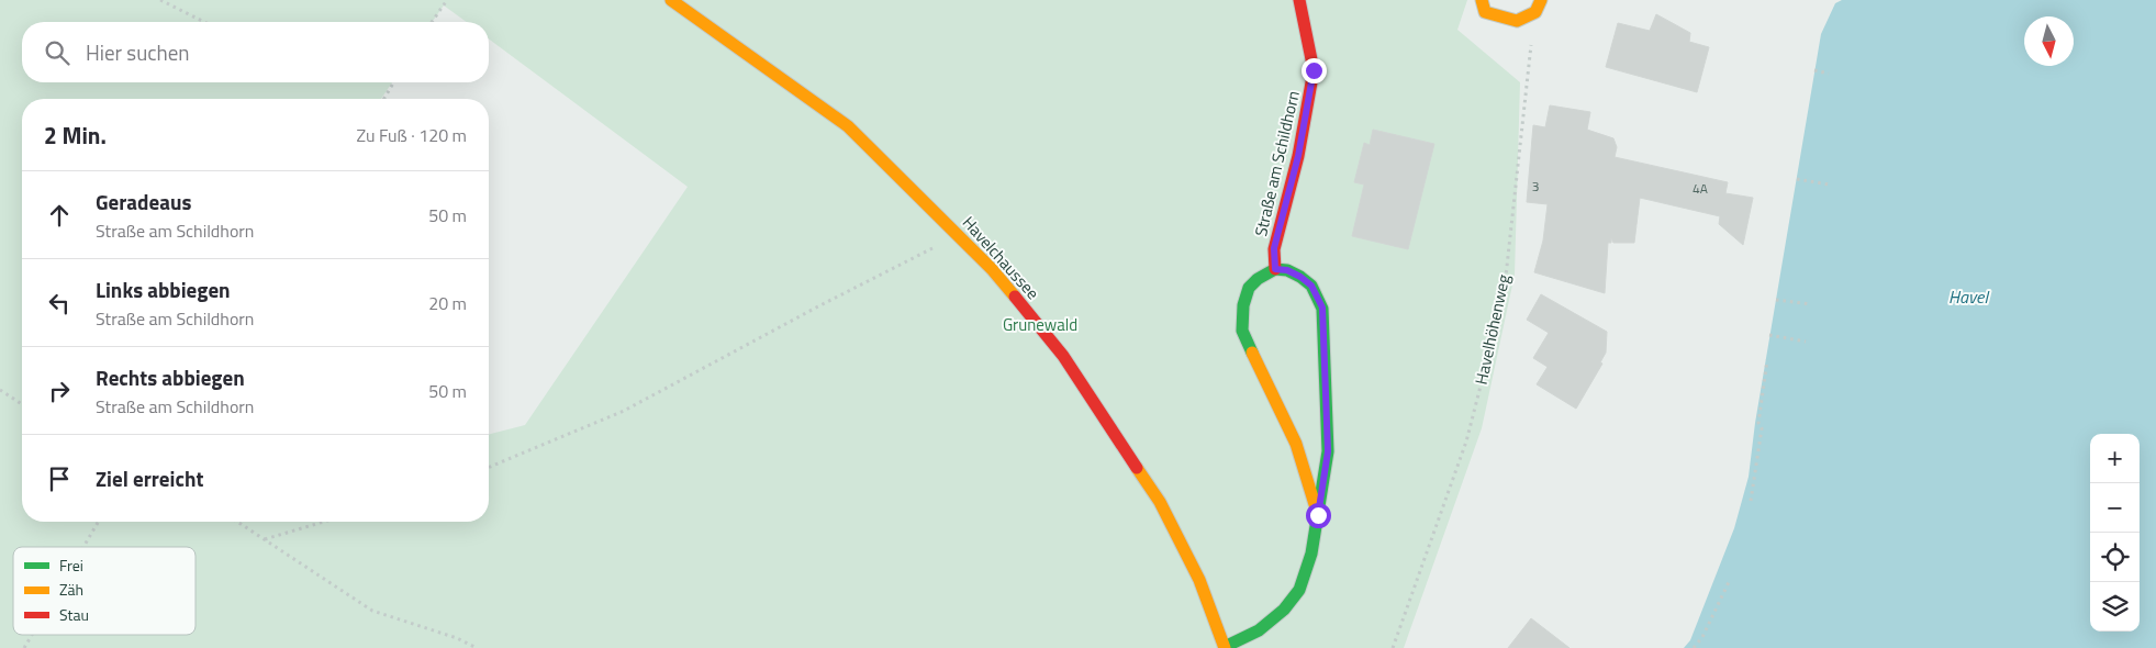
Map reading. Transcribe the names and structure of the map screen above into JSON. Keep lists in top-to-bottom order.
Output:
{
  "streets": {
    "street": ["Straße am Schildhorn", "Havelchaussee"],
    "path": ["Havelhöhenweg"]
  },
  "water": ["Havel"],
  "parks": ["Grunewald"],
  "house_numbers": ["3", "4A"],
  "legend": ["Frei", "Zäh", "Stau"],
  "north": "bottom",
  "page": {
    "search": "Hier suchen",
    "heading": ["2 Min.", "Zu Fuß · 120 m"],
    "list": [
      ["Geradeaus", "Straße am Schildhorn", "50 m"],
      ["Links abbiegen", "Straße am Schildhorn", "20 m"],
      ["Rechts abbiegen", "Straße am Schildhorn", "50 m"],
      "Ziel erreicht"
    ],
    "map_buttons": ["+", "−"]
  }
}
